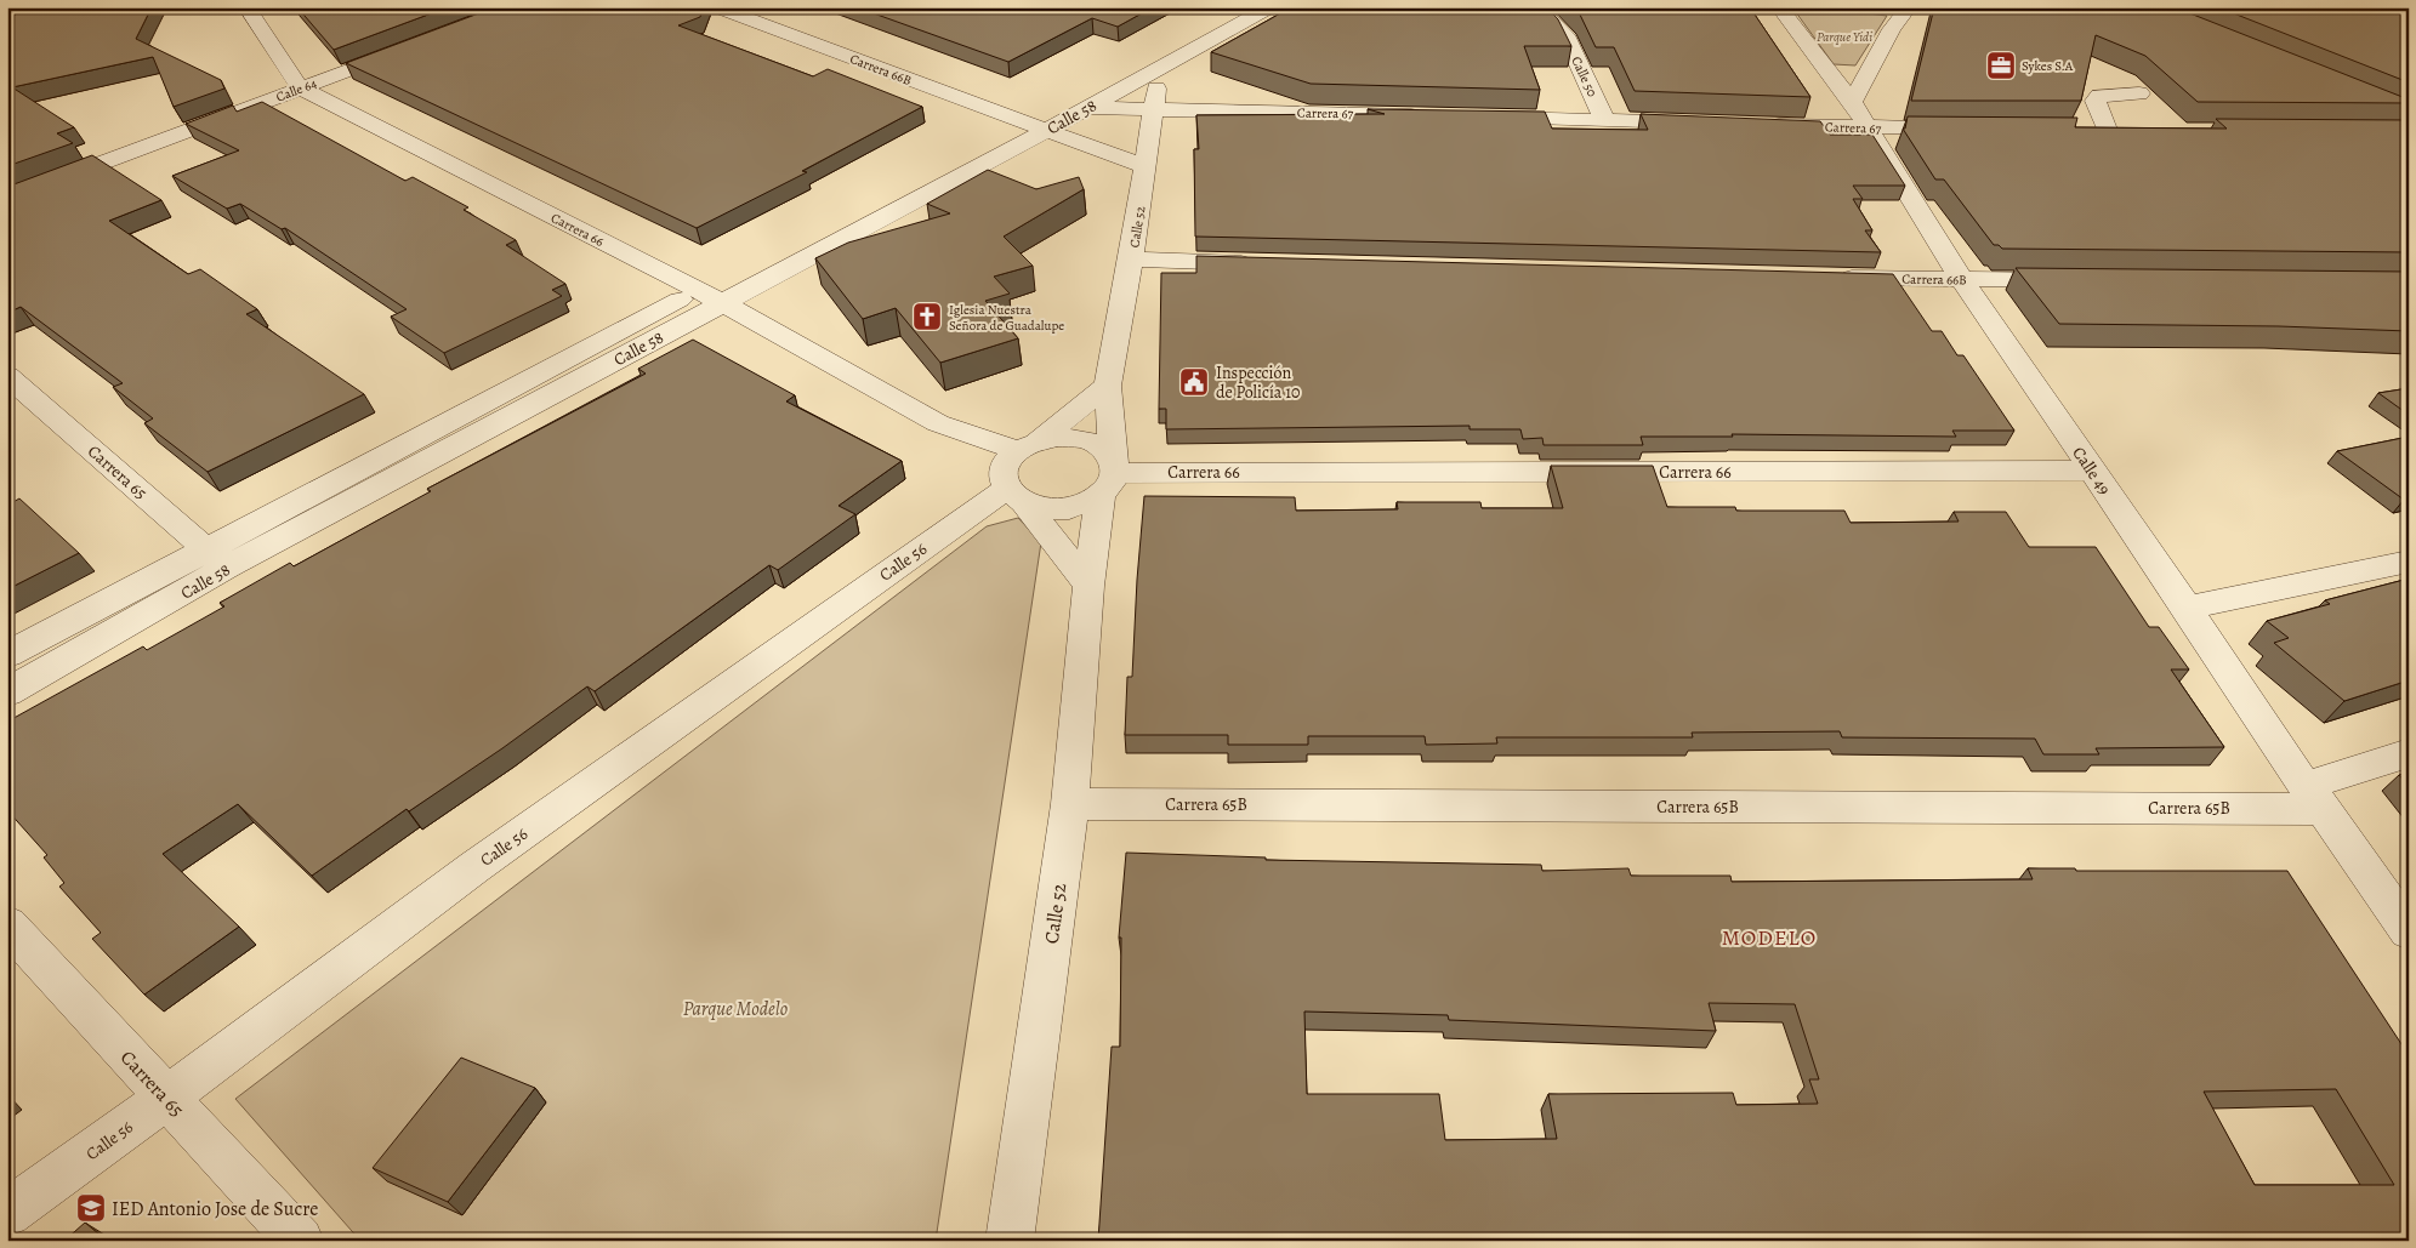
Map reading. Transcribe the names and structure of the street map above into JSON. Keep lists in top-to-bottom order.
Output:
{
  "streets": {
    "street": [
      "Carrera 66B",
      "Calle 50",
      "Calle 64",
      "Carrera 67",
      "Calle 58",
      "Calle 52",
      "Carrera 66",
      "Calle 49",
      "Carrera 65",
      "Calle 56",
      "Carrera 65B"
    ]
  },
  "crossings": [
    ["Carrera 66B", "Calle 58"],
    ["Carrera 66B", "Calle 49"],
    ["Calle 64", "Carrera 66"],
    ["Carrera 67", "Calle 58"],
    ["Carrera 67", "Calle 52"],
    ["Carrera 67", "Calle 49"],
    ["Calle 58", "Calle 52"],
    ["Calle 58", "Carrera 66"],
    ["Calle 58", "Carrera 65"],
    ["Calle 52", "Carrera 66"],
    ["Calle 52", "Calle 56"],
    ["Calle 52", "Carrera 65B"],
    ["Carrera 66", "Calle 49"],
    ["Carrera 66", "Calle 56"],
    ["Calle 49", "Carrera 65B"],
    ["Carrera 65", "Calle 56"]
  ],
  "districts": ["MODELO"],
  "parks": ["Parque Yidi", "Parque Modelo"],
  "places": {
    "office": ["Sykes S.A"],
    "church": ["Iglesia Nuestra Señora de Guadalupe"],
    "public building": ["Inspección de Policía 10"],
    "school or university": ["IED Antonio Jose de Sucre"]
  }
}
